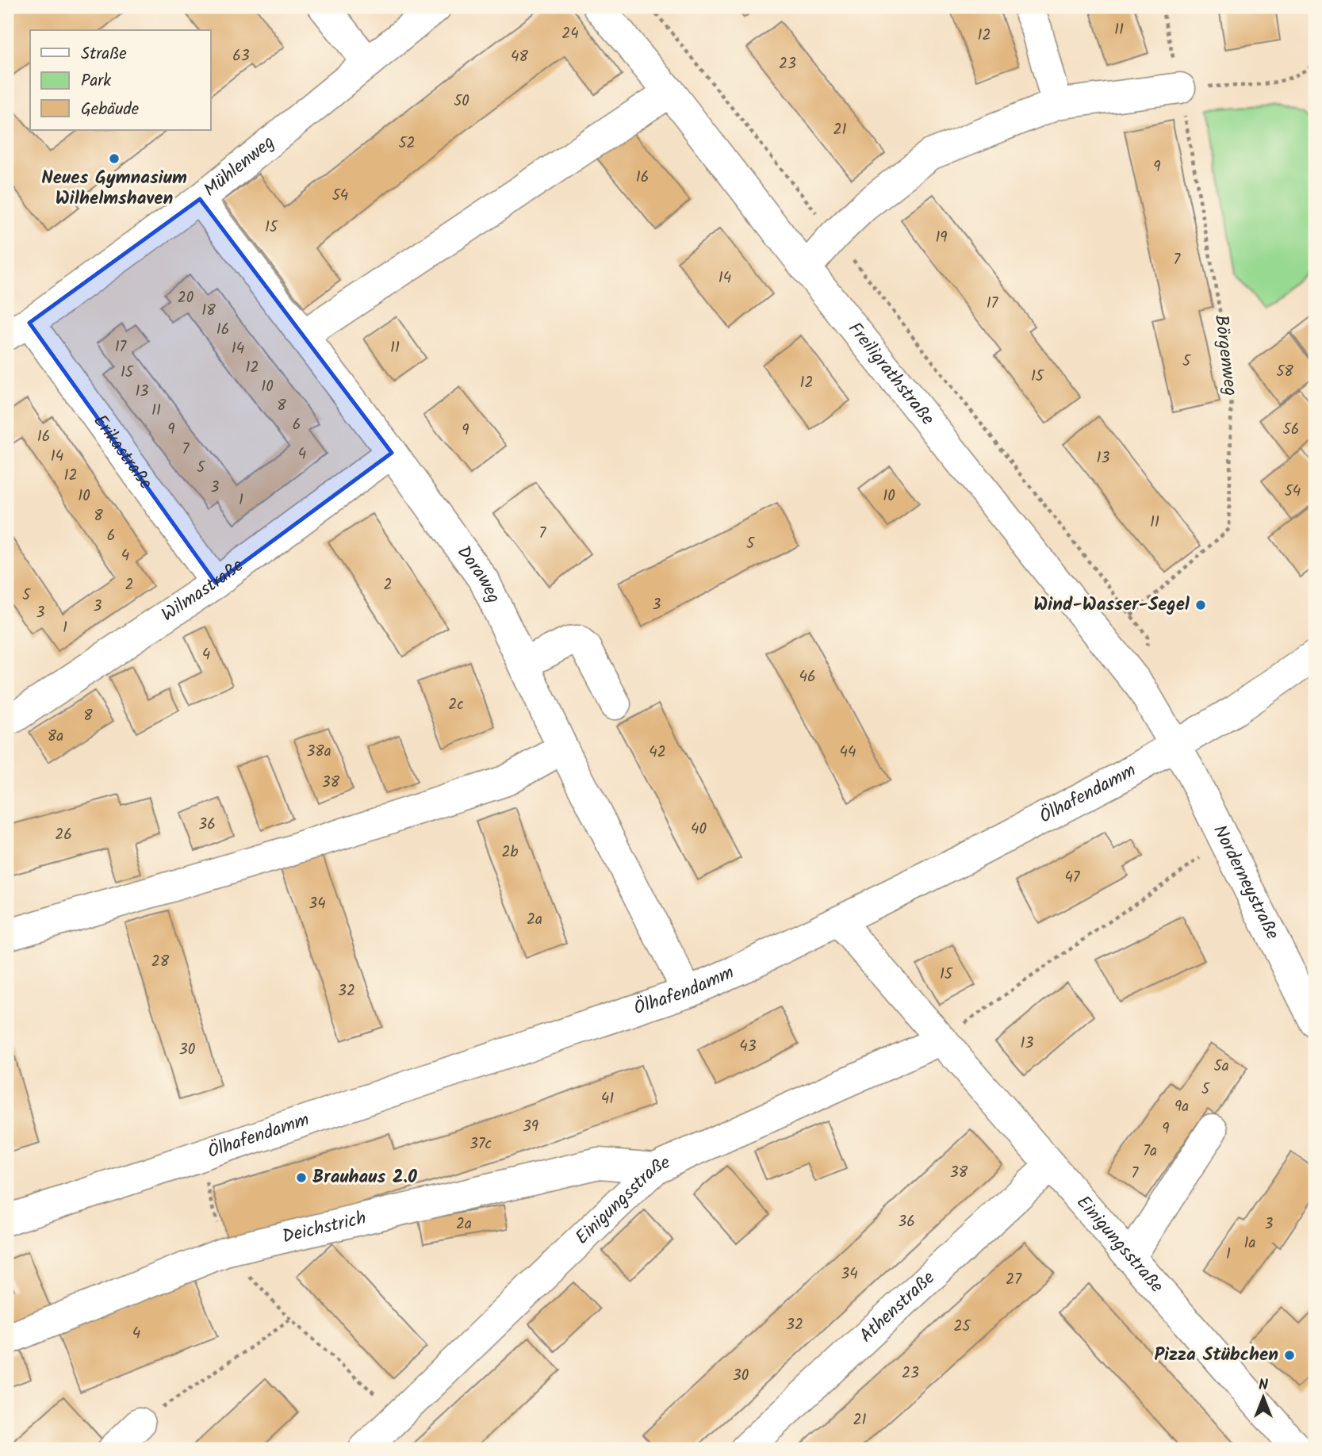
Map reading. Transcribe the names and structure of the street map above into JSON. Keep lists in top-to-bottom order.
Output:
{
  "streets": {
    "street": [
      "Mühlenweg",
      "Freiligrathstraße",
      "Erikastraße",
      "Doraweg",
      "Wilmastraße",
      "Ölhafendamm",
      "Norderneystraße",
      "Einigungsstraße",
      "Deichstrich",
      "Athenstraße"
    ],
    "path": ["Börgenweg"]
  },
  "crossings": [
    ["Mühlenweg", "Erikastraße"],
    ["Mühlenweg", "Doraweg"],
    ["Freiligrathstraße", "Ölhafendamm"],
    ["Freiligrathstraße", "Norderneystraße"],
    ["Erikastraße", "Wilmastraße"],
    ["Doraweg", "Wilmastraße"],
    ["Doraweg", "Ölhafendamm"],
    ["Ölhafendamm", "Norderneystraße"],
    ["Ölhafendamm", "Einigungsstraße"],
    ["Einigungsstraße", "Deichstrich"],
    ["Einigungsstraße", "Athenstraße"]
  ],
  "places": [
    "Neues Gymnasium Wilhelmshaven",
    "Wind-Wasser-Segel",
    "Brauhaus 2.0",
    "Pizza Stübchen"
  ],
  "house_numbers": [
    "11",
    "24",
    "12",
    "63",
    "48",
    "23",
    "50",
    "21",
    "52",
    "9",
    "16",
    "54",
    "15",
    "19",
    "7",
    "14",
    "20",
    "17",
    "18",
    "16",
    "17",
    "11",
    "14",
    "5",
    "12",
    "58",
    "15",
    "15",
    "12",
    "10",
    "13",
    "8",
    "11",
    "6",
    "9",
    "56",
    "9",
    "16",
    "7",
    "4",
    "14",
    "13",
    "5",
    "12",
    "3",
    "54",
    "10",
    "10",
    "1",
    "8",
    "11",
    "7",
    "6",
    "5",
    "4",
    "2",
    "2",
    "5",
    "3",
    "3",
    "3",
    "1",
    "4",
    "46",
    "2c",
    "8",
    "8a",
    "38a",
    "42",
    "44",
    "38",
    "36",
    "40",
    "26",
    "2b",
    "47",
    "34",
    "2a",
    "28",
    "15",
    "32",
    "13",
    "43",
    "30",
    "5a",
    "5",
    "41",
    "9a",
    "39",
    "9",
    "37c",
    "7a",
    "38",
    "7",
    "36",
    "2a",
    "3",
    "1a",
    "1",
    "34",
    "27",
    "32",
    "25",
    "4",
    "23",
    "30",
    "21"
  ],
  "legend": ["Straße", "Park", "Gebäude"],
  "north": "top"
}
